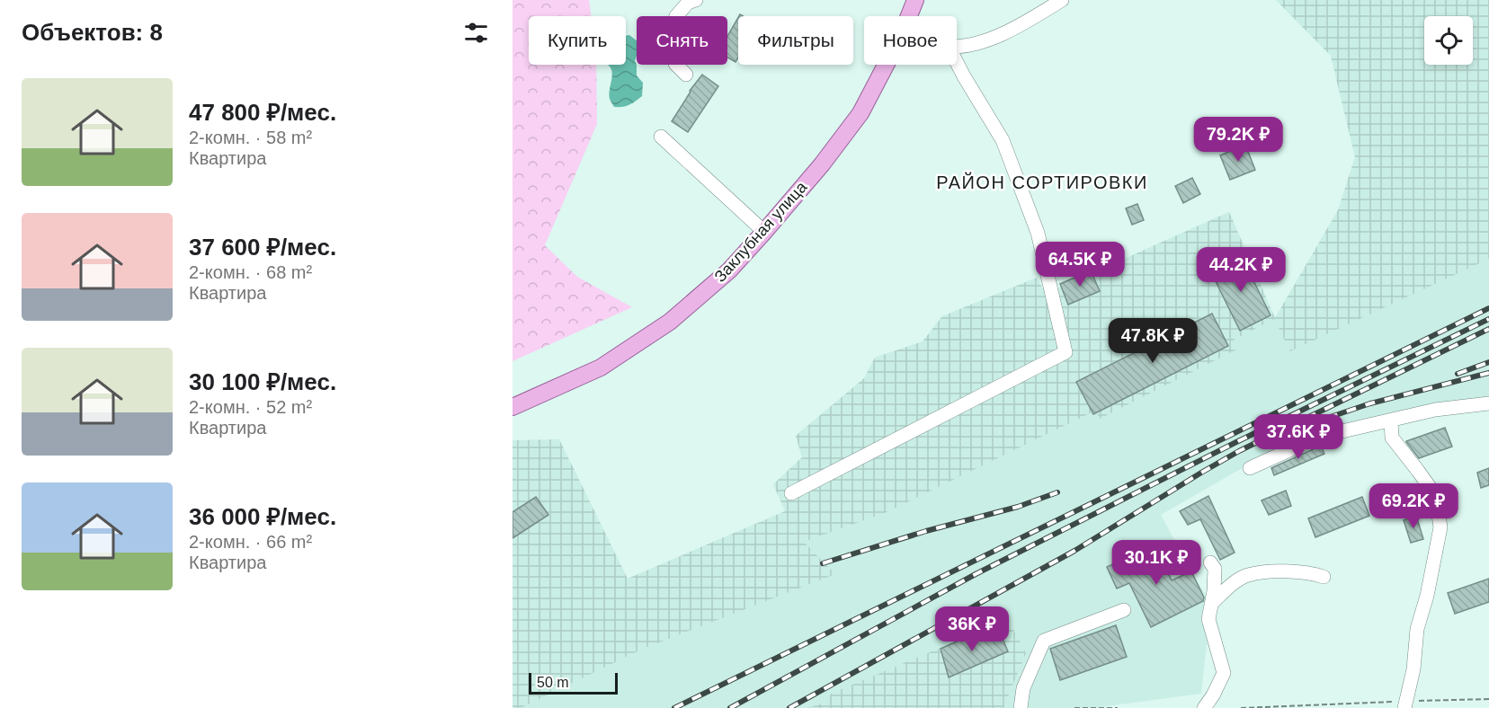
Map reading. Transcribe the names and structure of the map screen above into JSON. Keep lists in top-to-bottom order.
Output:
{
  "streets": {
    "main road": ["Заклубная улица"]
  },
  "districts": ["РАЙОН СОРТИРОВКИ"],
  "scale_bar": "50 m",
  "page": {
    "heading": "Объектов: 8",
    "chip": [
      "Купить",
      "Снять",
      "Фильтры",
      "Новое"
    ],
    "list": [
      {
        "name": "47 800 ₽/мес.",
        "note": "2-комн. · 58 m² · Квартира"
      },
      {
        "name": "37 600 ₽/мес.",
        "note": "2-комн. · 68 m² · Квартира"
      },
      {
        "name": "30 100 ₽/мес.",
        "note": "2-комн. · 52 m² · Квартира"
      },
      {
        "name": "36 000 ₽/мес.",
        "note": "2-комн. · 66 m² · Квартира"
      }
    ],
    "price": [
      "79.2K ₽",
      "64.5K ₽",
      "44.2K ₽",
      "47.8K ₽",
      "37.6K ₽",
      "69.2K ₽",
      "30.1K ₽",
      "36K ₽"
    ],
    "scale": "50 m"
  }
}
